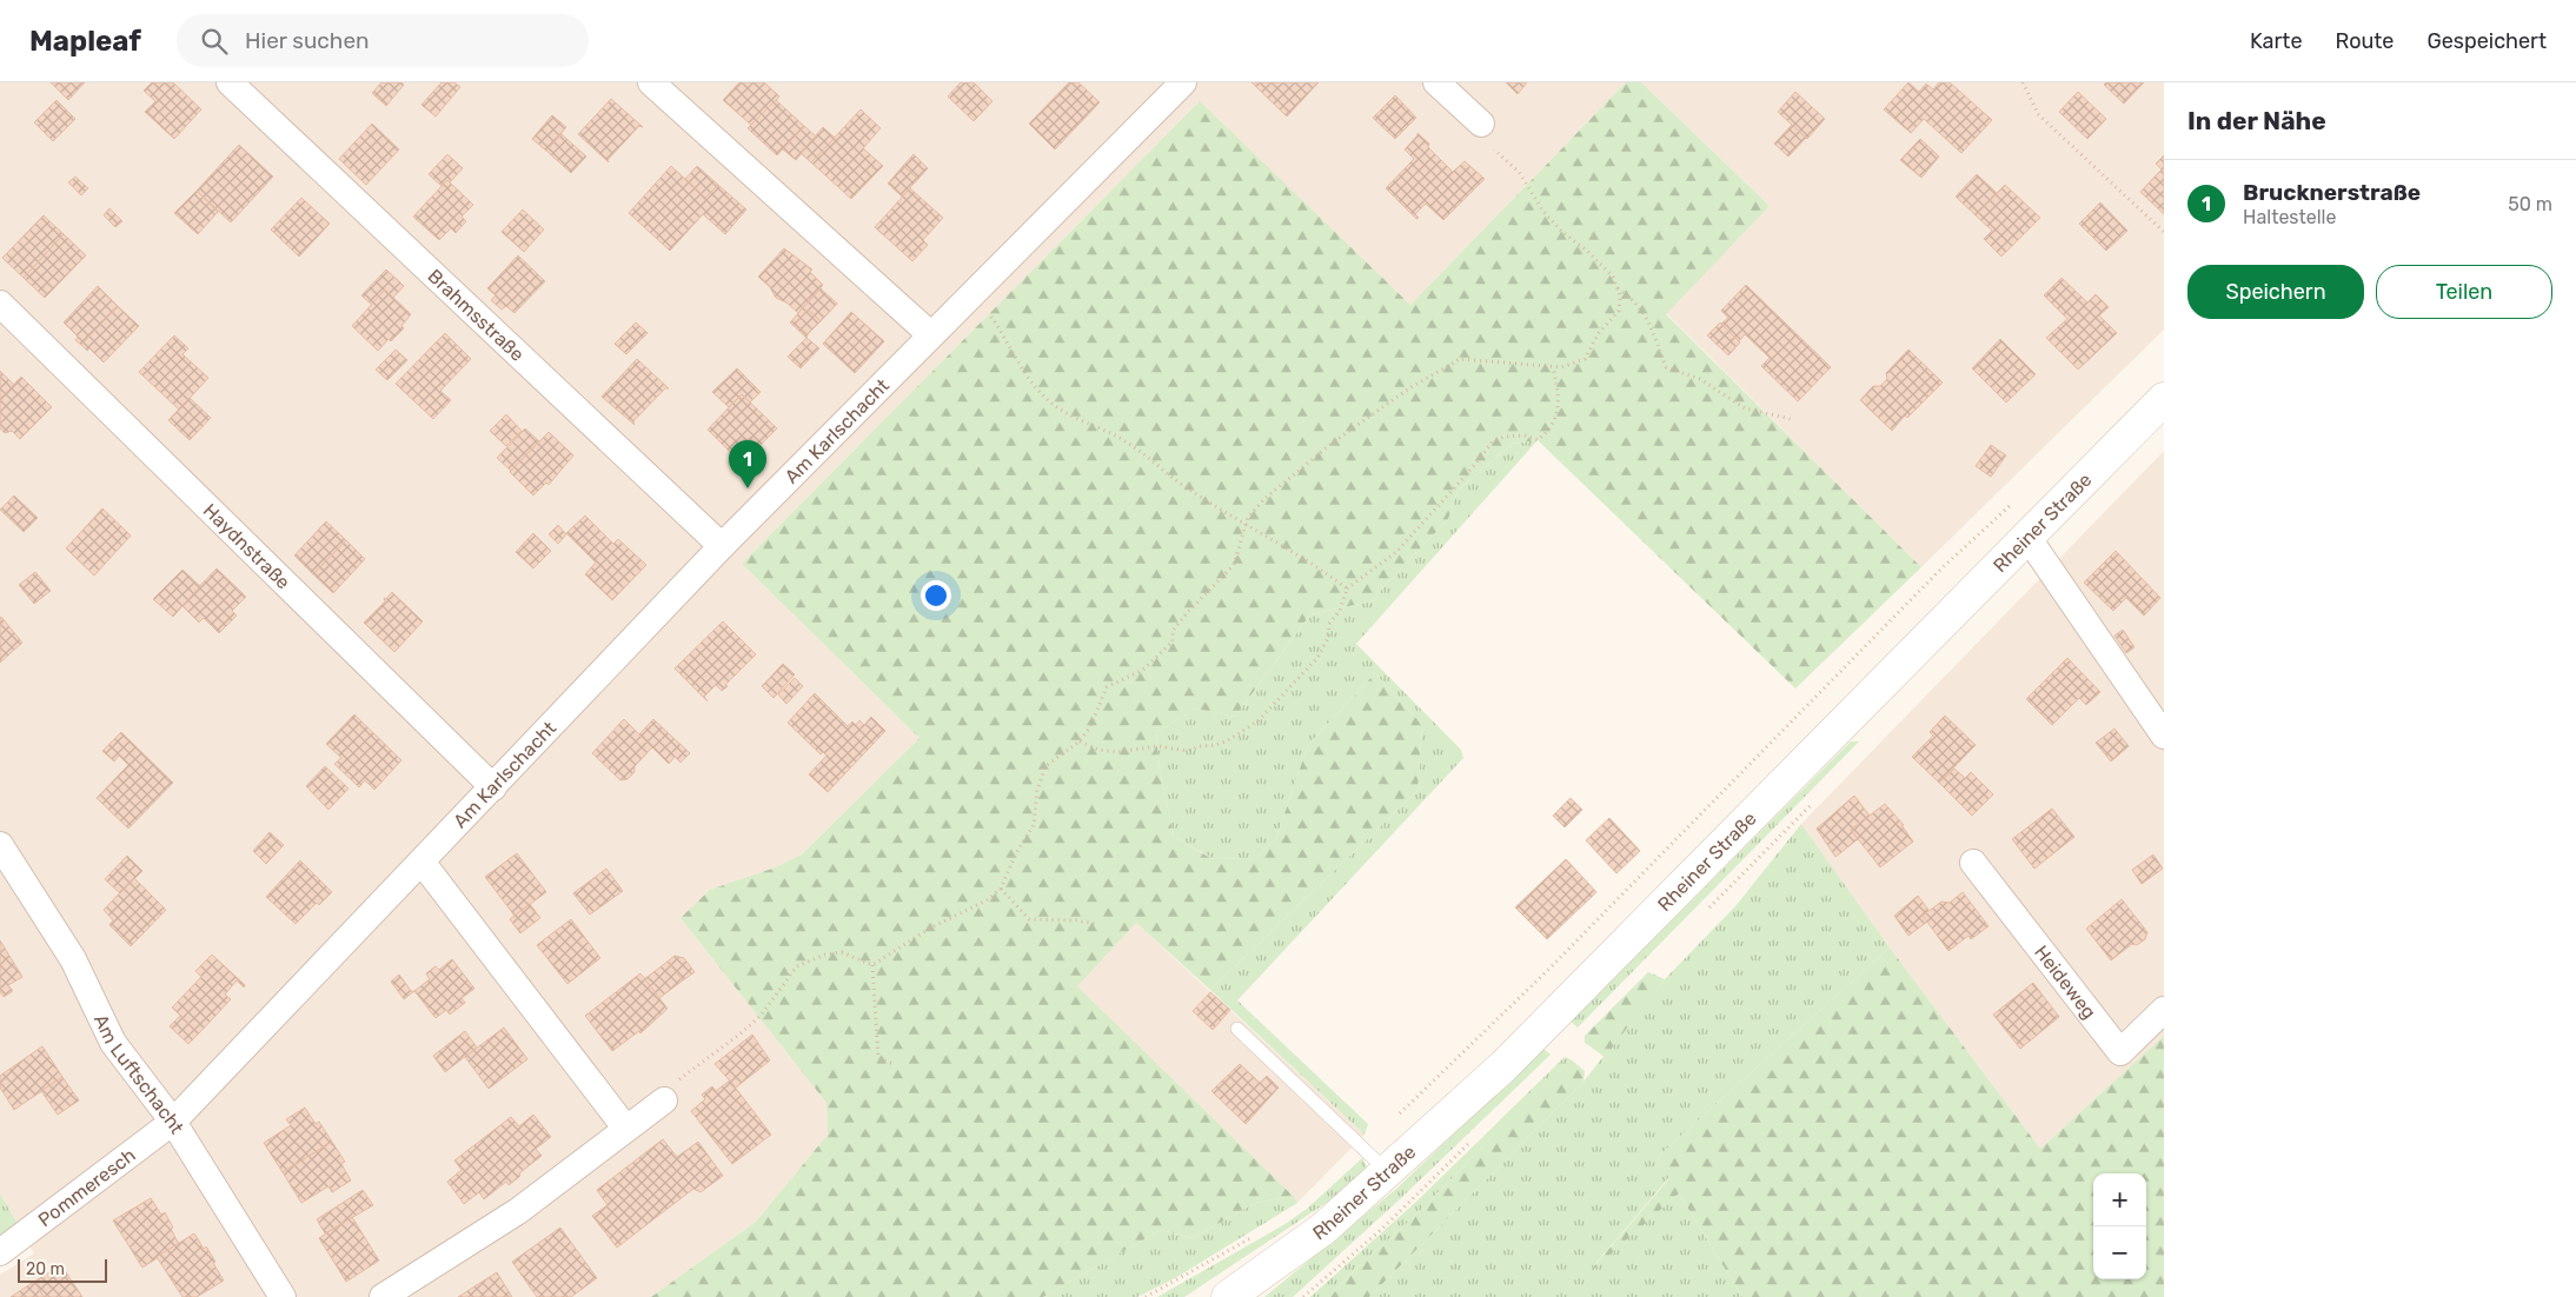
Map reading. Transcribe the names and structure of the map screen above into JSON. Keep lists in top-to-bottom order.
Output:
{
  "streets": {
    "main road": ["Rheiner Straße"],
    "street": [
      "Brahmsstraße",
      "Am Karlschacht",
      "Haydnstraße",
      "Heideweg",
      "Am Luftschacht",
      "Pommeresch"
    ]
  },
  "crossings": [
    ["Brahmsstraße", "Am Karlschacht"],
    ["Am Karlschacht", "Haydnstraße"],
    ["Am Karlschacht", "Am Luftschacht"],
    ["Am Karlschacht", "Pommeresch"],
    ["Am Luftschacht", "Pommeresch"]
  ],
  "scale_bar": "20 m",
  "page": {
    "header": "Mapleaf",
    "search": "Hier suchen",
    "nav": ["Karte", "Route", "Gespeichert"],
    "heading": "In der Nähe",
    "list": [
      {
        "mark": "1",
        "name": "Brucknerstraße",
        "note": "Haltestelle",
        "value": "50 m"
      }
    ],
    "buttons": ["Speichern", "Teilen"],
    "pins": "1",
    "map_buttons": ["+", "−"],
    "scale": "20 m"
  }
}
